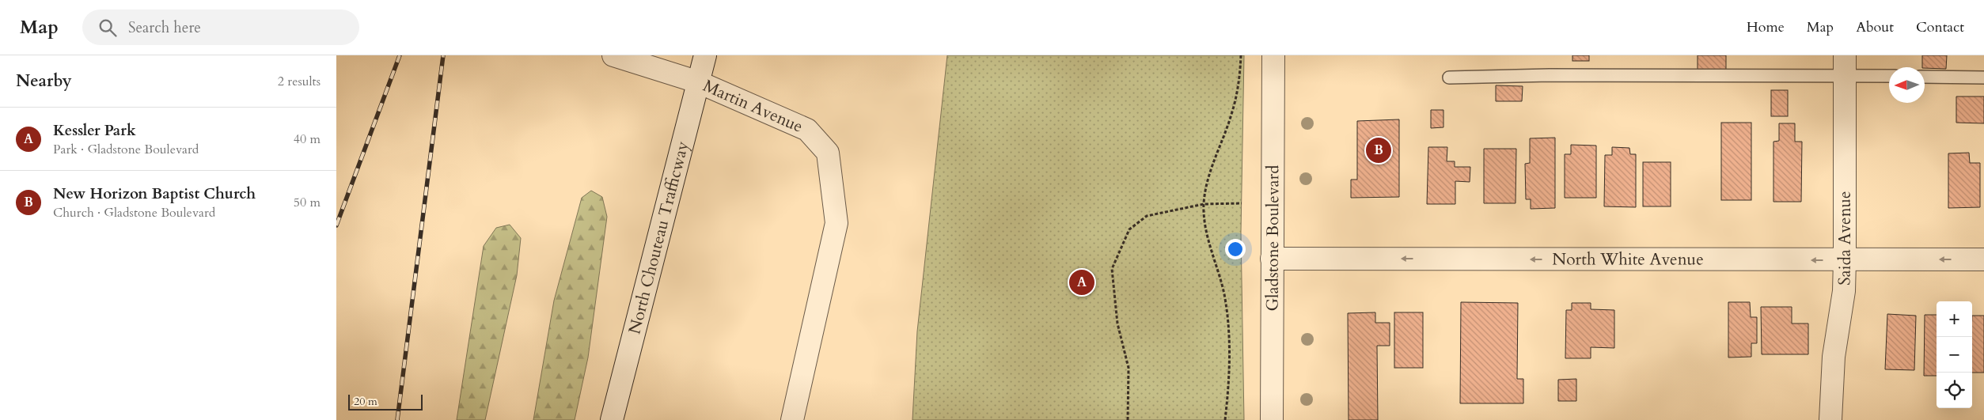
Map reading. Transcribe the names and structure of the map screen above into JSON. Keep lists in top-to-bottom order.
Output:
{
  "streets": {
    "street": [
      "Martin Avenue",
      "North Chouteau Trafficway",
      "Gladstone Boulevard",
      "Saida Avenue",
      "North White Avenue"
    ]
  },
  "crossings": [
    ["Martin Avenue", "North Chouteau Trafficway"],
    ["Gladstone Boulevard", "North White Avenue"],
    ["Saida Avenue", "North White Avenue"]
  ],
  "one_way": ["North White Avenue"],
  "scale_bar": "20 m",
  "north": "left",
  "page": {
    "header": "Map",
    "search": "Search here",
    "nav": [
      "Home",
      "Map",
      "About",
      "Contact"
    ],
    "heading": ["Nearby", "2 results"],
    "list": [
      {
        "mark": "A",
        "name": "Kessler Park",
        "note": "Park · Gladstone Boulevard",
        "value": "40 m"
      },
      {
        "mark": "B",
        "name": "New Horizon Baptist Church",
        "note": "Church · Gladstone Boulevard",
        "value": "50 m"
      }
    ],
    "pins": ["B", "A"],
    "map_buttons": ["+", "−"],
    "scale": "20 m"
  }
}
